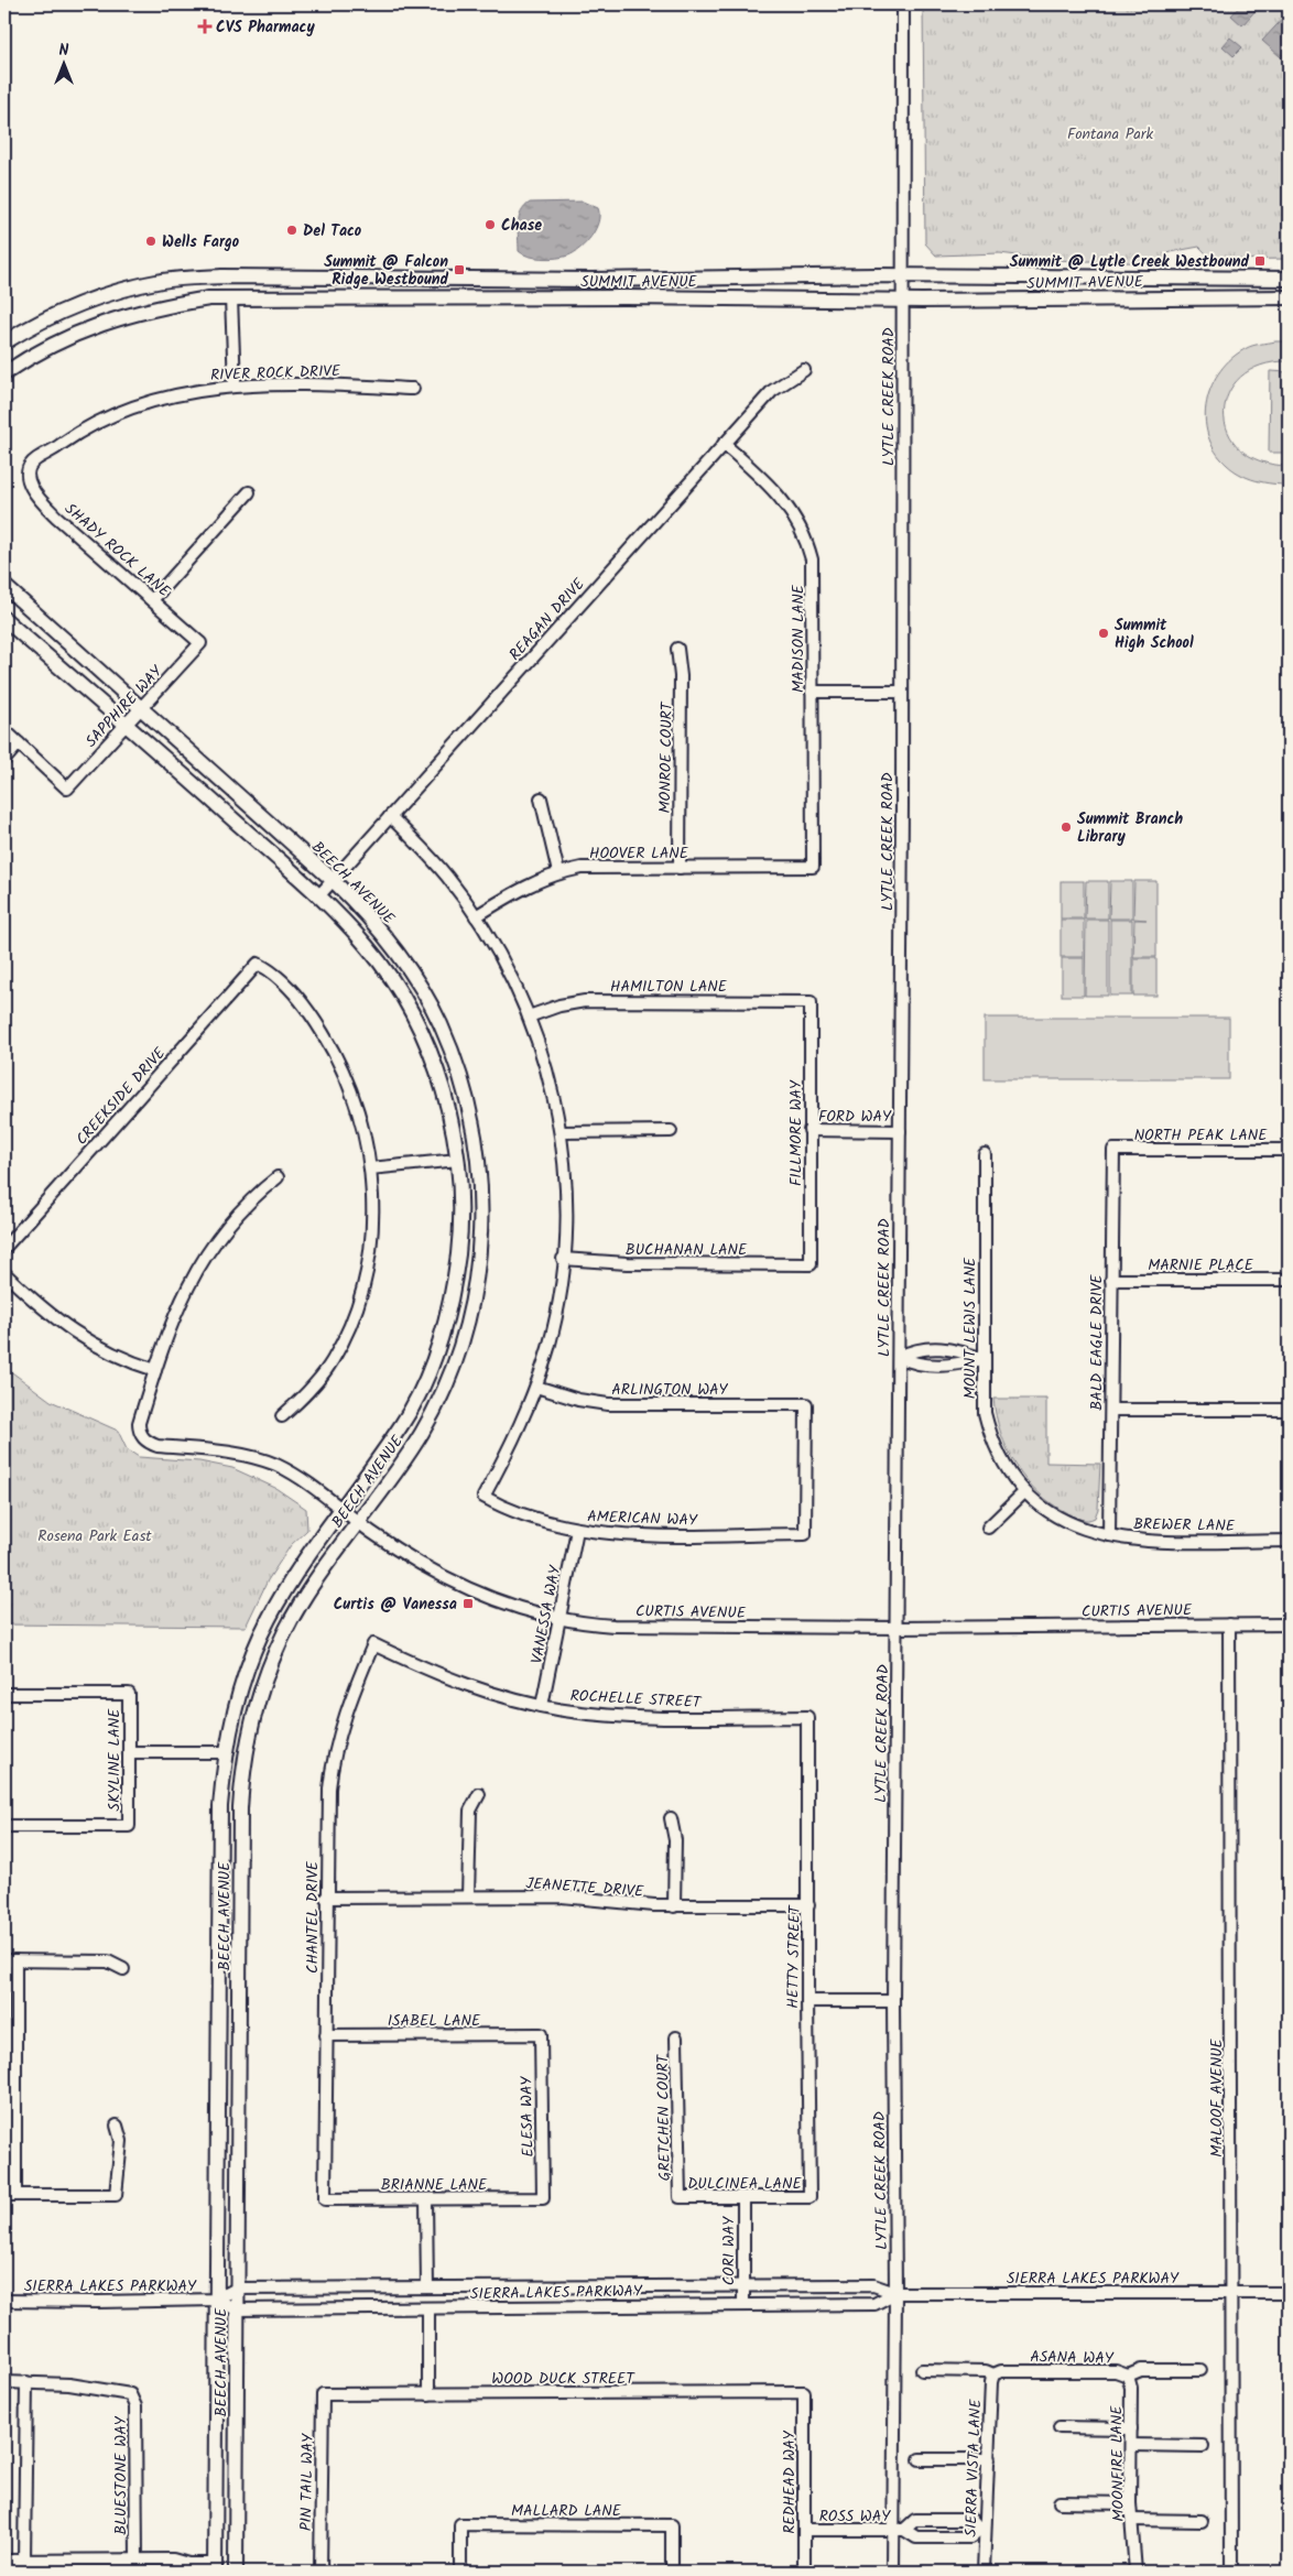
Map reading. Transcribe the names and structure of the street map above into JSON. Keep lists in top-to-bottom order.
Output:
{
  "streets": {
    "main road": ["SUMMIT AVENUE", "BEECH AVENUE"],
    "street": [
      "RIVER ROCK DRIVE",
      "LYTLE CREEK ROAD",
      "SHADY ROCK LANE",
      "REAGAN DRIVE",
      "MADISON LANE",
      "SAPPHIRE WAY",
      "MONROE COURT",
      "HOOVER LANE",
      "HAMILTON LANE",
      "CREEKSIDE DRIVE",
      "FORD WAY",
      "FILLMORE WAY",
      "NORTH PEAK LANE",
      "BUCHANAN LANE",
      "MARNIE PLACE",
      "MOUNT LEWIS LANE",
      "BALD EAGLE DRIVE",
      "ARLINGTON WAY",
      "AMERICAN WAY",
      "BREWER LANE",
      "CURTIS AVENUE",
      "VANESSA WAY",
      "ROCHELLE STREET",
      "SKYLINE LANE",
      "JEANETTE DRIVE",
      "CHANTEL DRIVE",
      "HETTY STREET",
      "ISABEL LANE",
      "MALOOF AVENUE",
      "ELESA WAY",
      "GRETCHEN COURT",
      "DULCINEA LANE",
      "BRIANNE LANE",
      "CORI WAY",
      "SIERRA LAKES PARKWAY",
      "ASANA WAY",
      "WOOD DUCK STREET",
      "MOONFIRE LANE",
      "SIERRA VISTA LANE",
      "BLUESTONE WAY",
      "PIN TAIL WAY",
      "REDHEAD WAY",
      "MALLARD LANE",
      "ROSS WAY"
    ]
  },
  "crossings": [
    ["SUMMIT AVENUE", "LYTLE CREEK ROAD"],
    ["RIVER ROCK DRIVE", "SHADY ROCK LANE"],
    ["LYTLE CREEK ROAD", "FORD WAY"],
    ["LYTLE CREEK ROAD", "CURTIS AVENUE"],
    ["LYTLE CREEK ROAD", "SIERRA LAKES PARKWAY"],
    ["LYTLE CREEK ROAD", "ROSS WAY"],
    ["SHADY ROCK LANE", "SAPPHIRE WAY"],
    ["REAGAN DRIVE", "MADISON LANE"],
    ["REAGAN DRIVE", "BEECH AVENUE"],
    ["MADISON LANE", "HOOVER LANE"],
    ["SAPPHIRE WAY", "BEECH AVENUE"],
    ["MONROE COURT", "HOOVER LANE"],
    ["BEECH AVENUE", "CURTIS AVENUE"],
    ["BEECH AVENUE", "SIERRA LAKES PARKWAY"],
    ["HAMILTON LANE", "FILLMORE WAY"],
    ["FORD WAY", "FILLMORE WAY"],
    ["FILLMORE WAY", "BUCHANAN LANE"],
    ["NORTH PEAK LANE", "BALD EAGLE DRIVE"],
    ["MARNIE PLACE", "BALD EAGLE DRIVE"],
    ["MOUNT LEWIS LANE", "BREWER LANE"],
    ["BALD EAGLE DRIVE", "BREWER LANE"],
    ["ARLINGTON WAY", "AMERICAN WAY"],
    ["AMERICAN WAY", "VANESSA WAY"],
    ["CURTIS AVENUE", "VANESSA WAY"],
    ["CURTIS AVENUE", "MALOOF AVENUE"],
    ["VANESSA WAY", "ROCHELLE STREET"],
    ["ROCHELLE STREET", "CHANTEL DRIVE"],
    ["ROCHELLE STREET", "HETTY STREET"],
    ["JEANETTE DRIVE", "CHANTEL DRIVE"],
    ["JEANETTE DRIVE", "HETTY STREET"],
    ["CHANTEL DRIVE", "ISABEL LANE"],
    ["CHANTEL DRIVE", "BRIANNE LANE"],
    ["HETTY STREET", "DULCINEA LANE"],
    ["ISABEL LANE", "ELESA WAY"],
    ["MALOOF AVENUE", "SIERRA LAKES PARKWAY"],
    ["ELESA WAY", "BRIANNE LANE"],
    ["GRETCHEN COURT", "DULCINEA LANE"],
    ["DULCINEA LANE", "CORI WAY"],
    ["CORI WAY", "SIERRA LAKES PARKWAY"],
    ["ASANA WAY", "MOONFIRE LANE"],
    ["ASANA WAY", "SIERRA VISTA LANE"],
    ["WOOD DUCK STREET", "PIN TAIL WAY"],
    ["WOOD DUCK STREET", "REDHEAD WAY"],
    ["SIERRA VISTA LANE", "ROSS WAY"],
    ["REDHEAD WAY", "ROSS WAY"]
  ],
  "parks": ["Fontana Park", "Rosena Park East"],
  "places": {
    "health": ["CVS Pharmacy"],
    "other": [
      "Chase",
      "Del Taco",
      "Wells Fargo",
      "Summit High School",
      "Summit Branch Library"
    ],
    "transit": ["Summit @ Lytle Creek Westbound", "Summit @ Falcon Ridge Westbound", "Curtis @ Vanessa"]
  },
  "north": "top"
}
